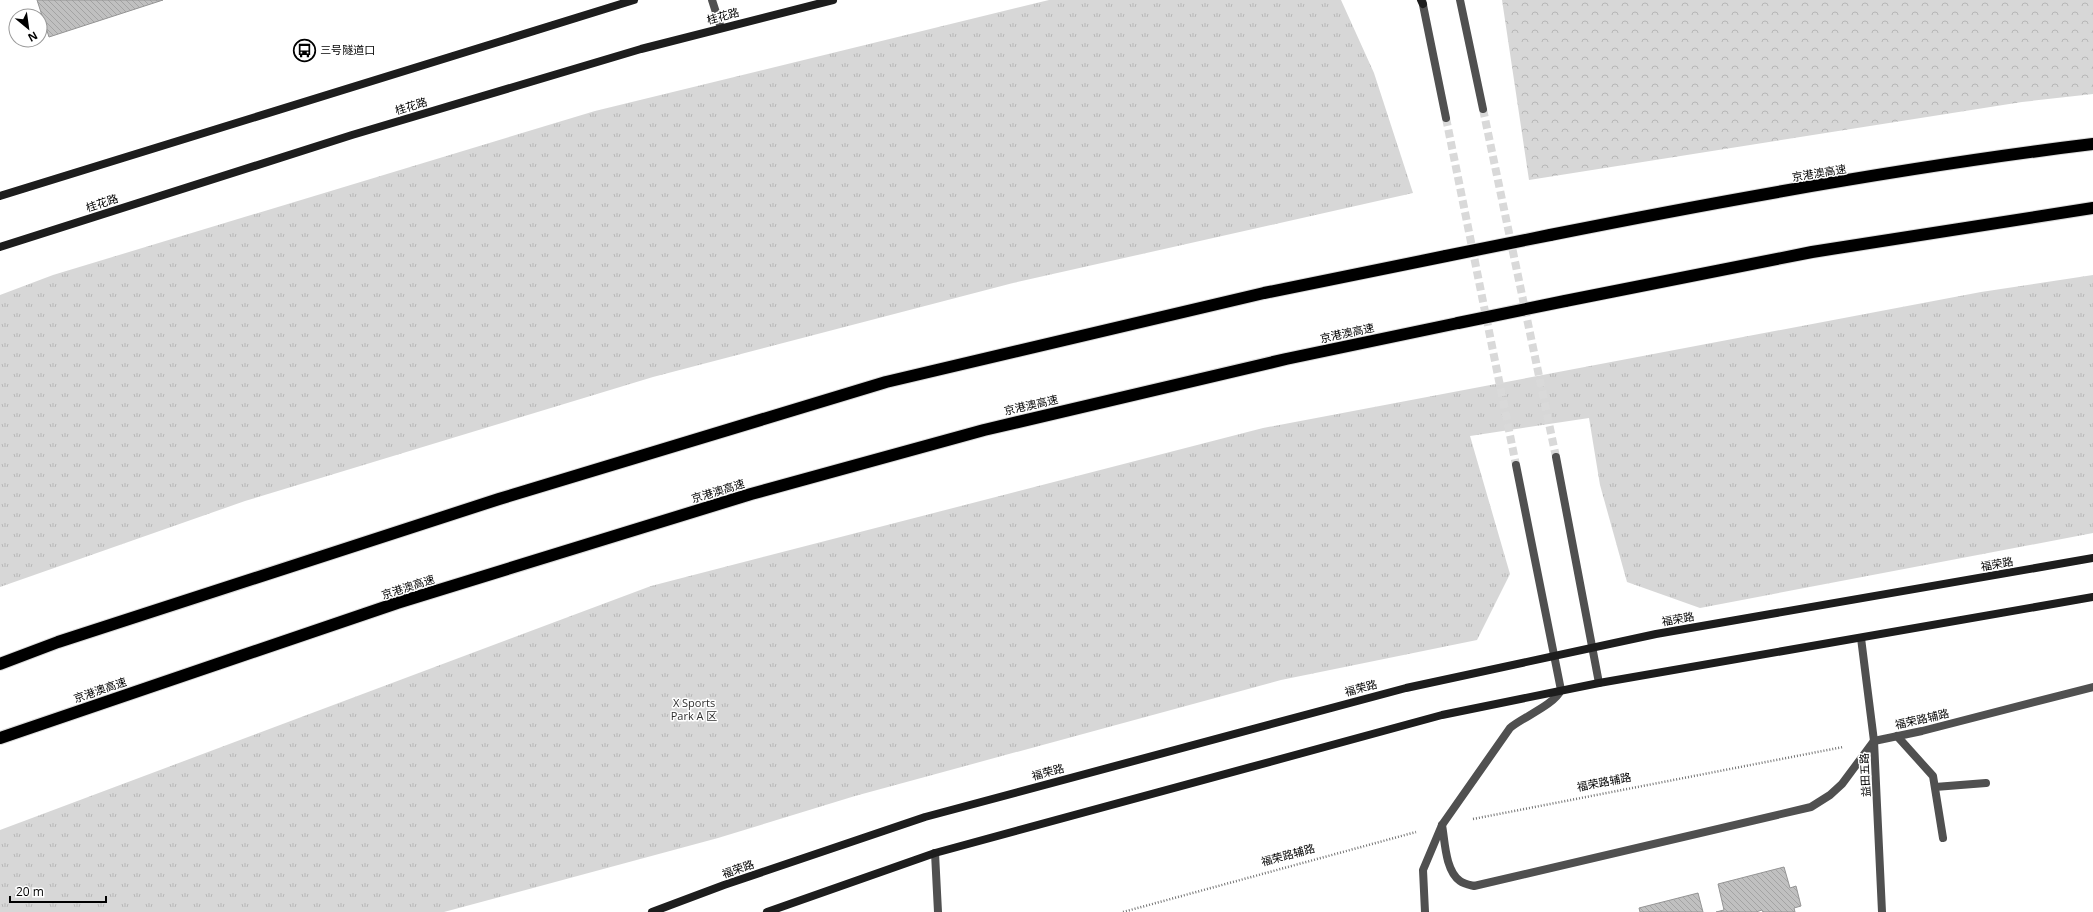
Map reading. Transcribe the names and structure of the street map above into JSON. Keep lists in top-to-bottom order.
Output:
{
  "streets": {
    "highway": ["京港澳高速"],
    "main road": ["桂花路", "福荣路"],
    "street": ["福荣路辅路", "益田五路"]
  },
  "crossings": [
    ["福荣路辅路", "益田五路"]
  ],
  "parks": ["X Sports Park A 区"],
  "places": {
    "bus stop": ["三号隧道口"]
  },
  "scale_bar": "20 m",
  "north": "bottom right"
}
